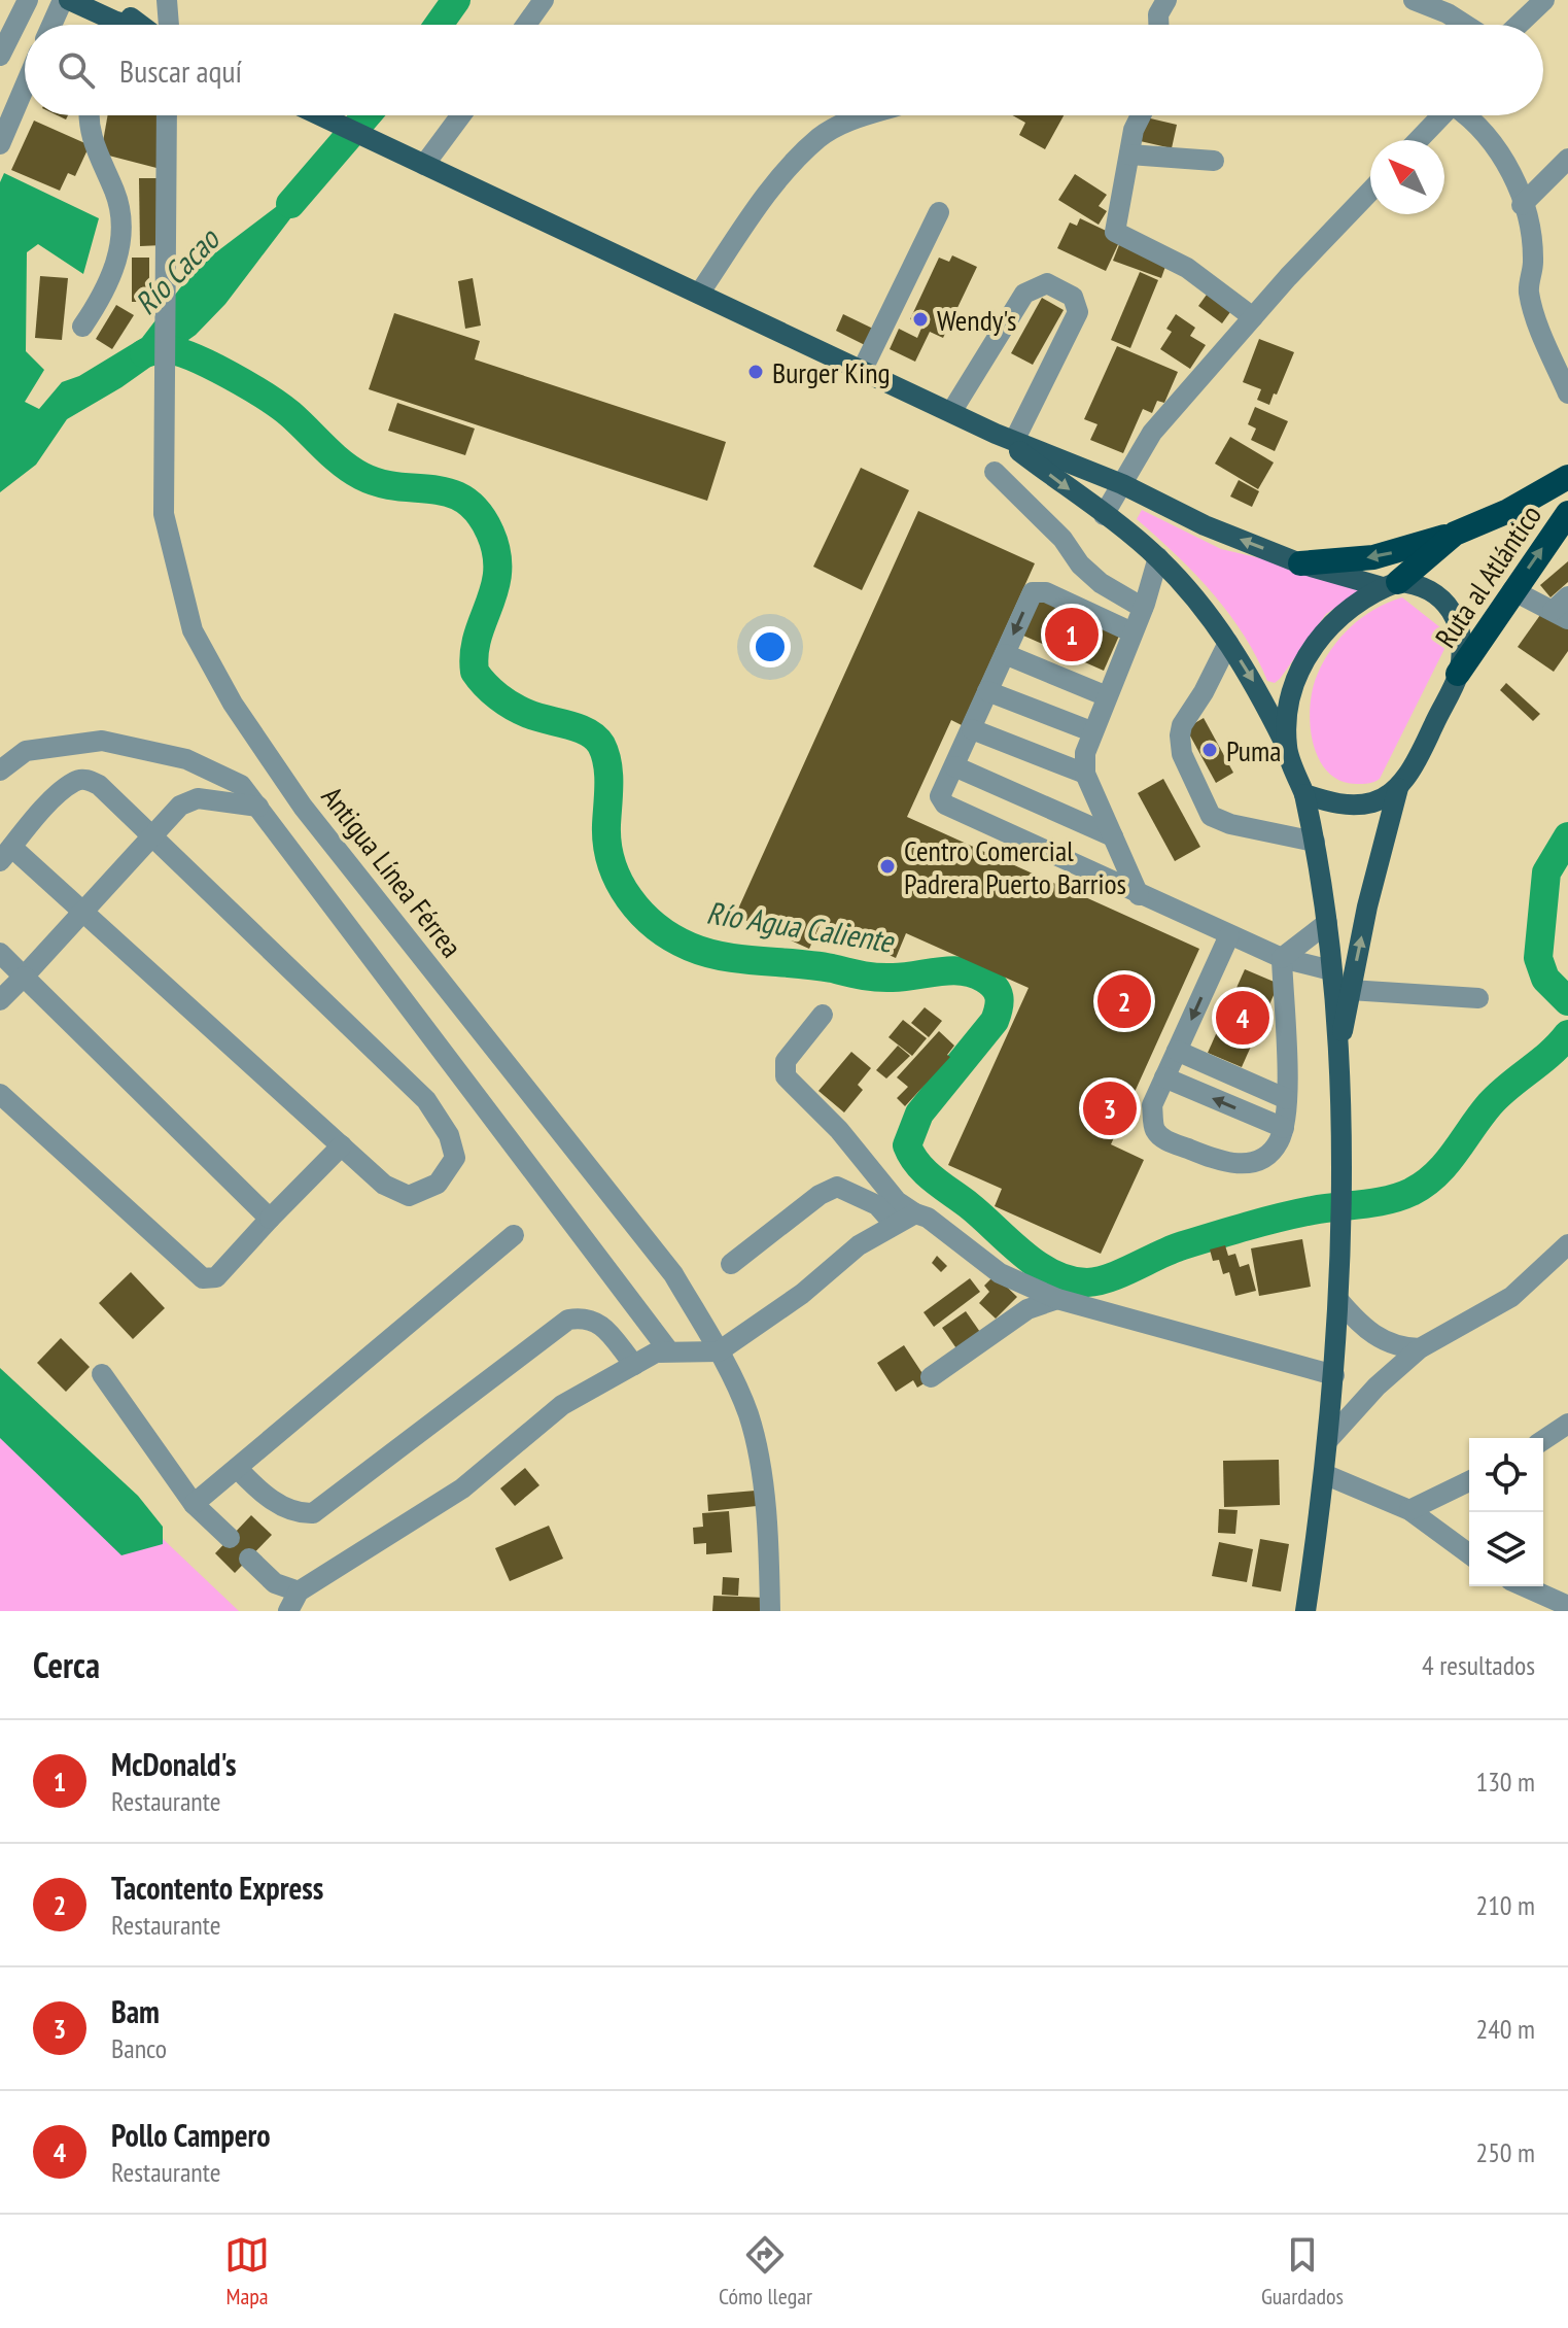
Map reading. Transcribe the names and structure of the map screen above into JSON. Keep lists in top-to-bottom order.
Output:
{
  "streets": {
    "highway": ["Ruta al Atlántico"],
    "street": ["Antigua Línea Férrea"]
  },
  "water": ["Río Cacao", "Río Agua Caliente"],
  "places": [
    "Wendy's",
    "Burger King",
    "Puma",
    "Centro Comercial Padrera Puerto Barrios"
  ],
  "north": "top left",
  "page": {
    "search": "Buscar aquí",
    "pins": [
      "1",
      "2",
      "4",
      "3"
    ],
    "heading": ["Cerca", "4 resultados"],
    "list": [
      {
        "mark": "1",
        "name": "McDonald's",
        "note": "Restaurante",
        "value": "130 m"
      },
      {
        "mark": "2",
        "name": "Tacontento Express",
        "note": "Restaurante",
        "value": "210 m"
      },
      {
        "mark": "3",
        "name": "Bam",
        "note": "Banco",
        "value": "240 m"
      },
      {
        "mark": "4",
        "name": "Pollo Campero",
        "note": "Restaurante",
        "value": "250 m"
      }
    ],
    "nav": ["Mapa", "Cómo llegar", "Guardados"]
  }
}
